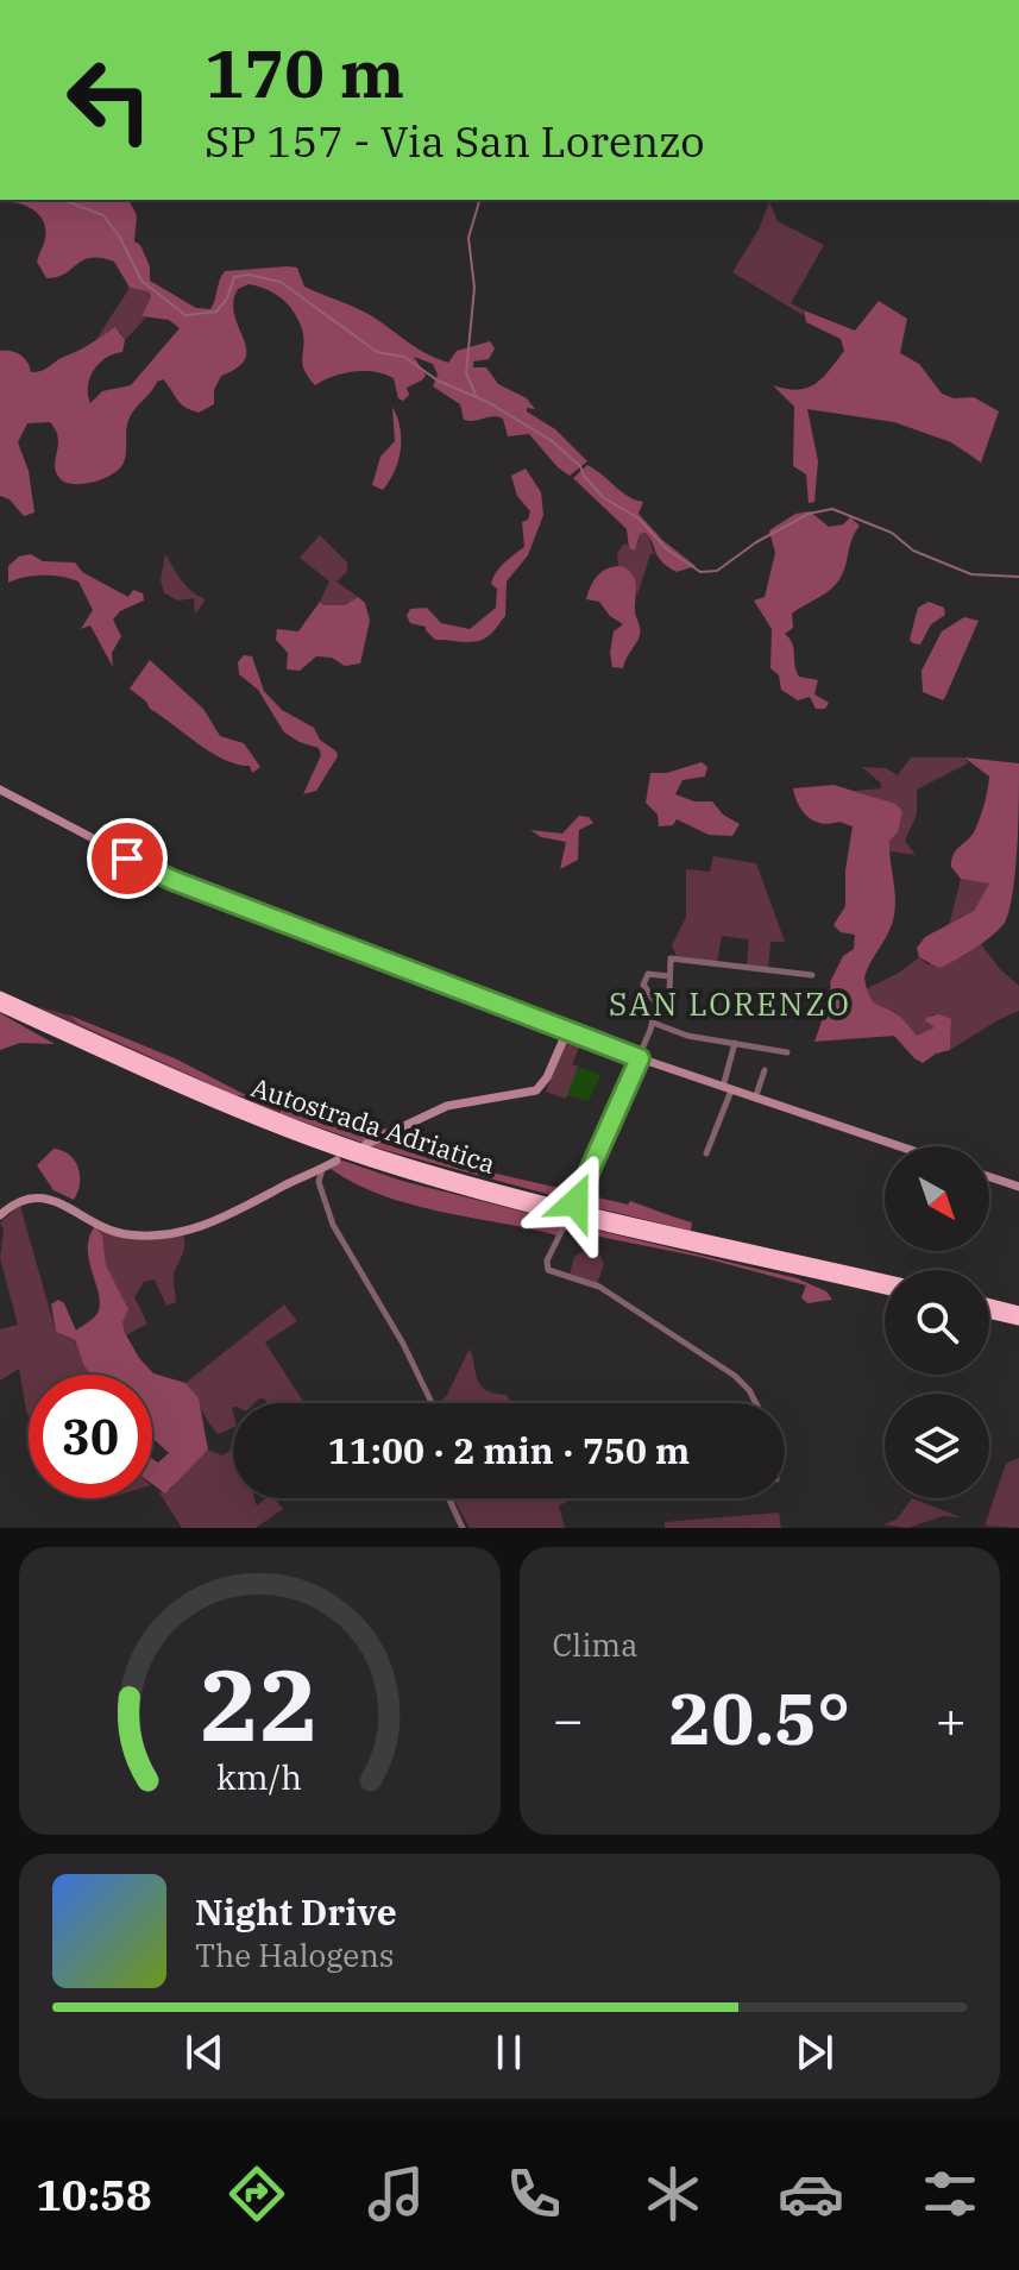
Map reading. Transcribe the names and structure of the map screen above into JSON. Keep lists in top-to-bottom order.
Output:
{
  "streets": {
    "highway": ["Autostrada Adriatica"]
  },
  "districts": ["SAN LORENZO"],
  "north": "bottom right",
  "page": {
    "turn": ["170 m", "SP 157 - Via San Lorenzo"],
    "limit": "30",
    "trip": "11:00 · 2 min · 750 m",
    "tile": "Clima",
    "heat": ["−", "20.5°", "+"],
    "song": ["Night Drive", "The Halogens"],
    "tabs": "10:58",
    "gauge": ["22", "km/h"]
  }
}
